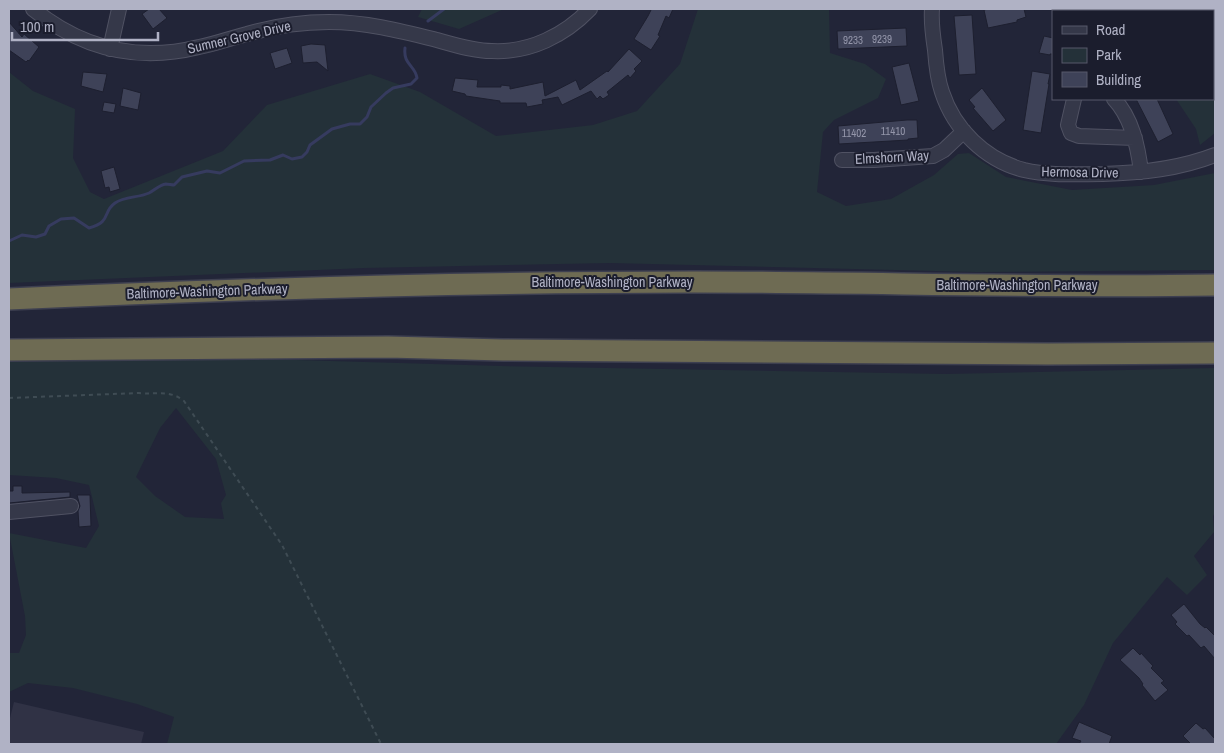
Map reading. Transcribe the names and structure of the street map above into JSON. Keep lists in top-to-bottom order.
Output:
{
  "streets": {
    "highway": ["Baltimore-Washington Parkway"],
    "street": ["Sumner Grove Drive", "Elmshorn Way", "Hermosa Drive"]
  },
  "crossings": [
    ["Elmshorn Way", "Hermosa Drive"]
  ],
  "house_numbers": [
    "9239",
    "9233",
    "11410",
    "11402"
  ],
  "legend": ["Road", "Park", "Building"],
  "scale_bar": "100 m"
}
